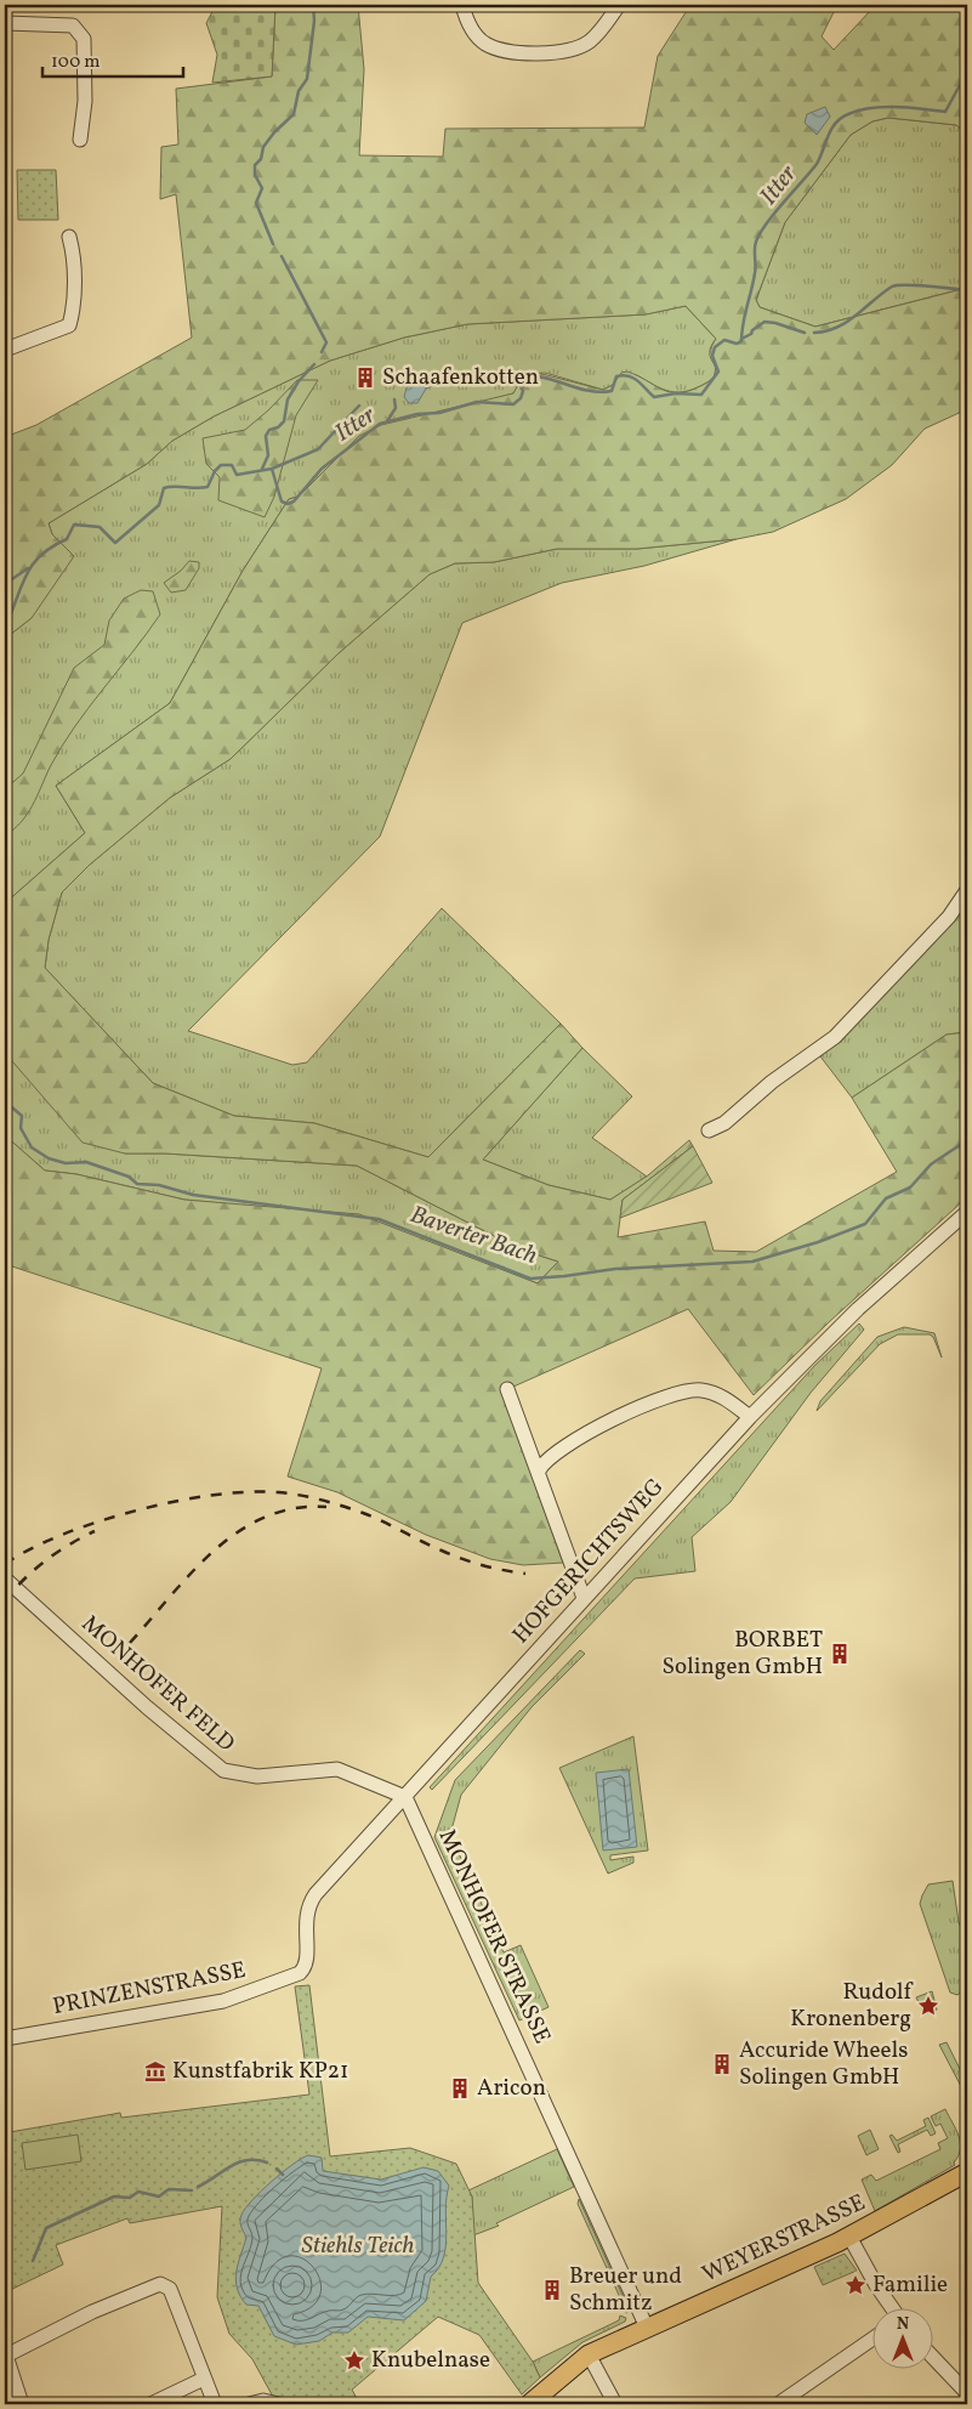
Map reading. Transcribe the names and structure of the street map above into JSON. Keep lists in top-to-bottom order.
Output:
{
  "streets": {
    "main road": ["WEYERSTRASSE"],
    "street": [
      "HOFGERICHTSWEG",
      "MONHOFER FELD",
      "MONHOFER STRASSE",
      "PRINZENSTRASSE"
    ]
  },
  "crossings": [
    ["HOFGERICHTSWEG", "MONHOFER FELD"],
    ["HOFGERICHTSWEG", "MONHOFER STRASSE"],
    ["HOFGERICHTSWEG", "PRINZENSTRASSE"],
    ["MONHOFER FELD", "MONHOFER STRASSE"],
    ["MONHOFER STRASSE", "WEYERSTRASSE"]
  ],
  "water": ["Itter", "Baverter Bach", "Stiehls Teich"],
  "places": {
    "building": [
      "Schaafenkotten",
      "BORBET Solingen GmbH",
      "Accuride Wheels Solingen GmbH",
      "Aricon",
      "Breuer und Schmitz"
    ],
    "place": ["Rudolf Kronenberg", "Familie", "Knubelnase"],
    "museum": ["Kunstfabrik KP21"]
  },
  "scale_bar": "100 m",
  "north": "top"
}
